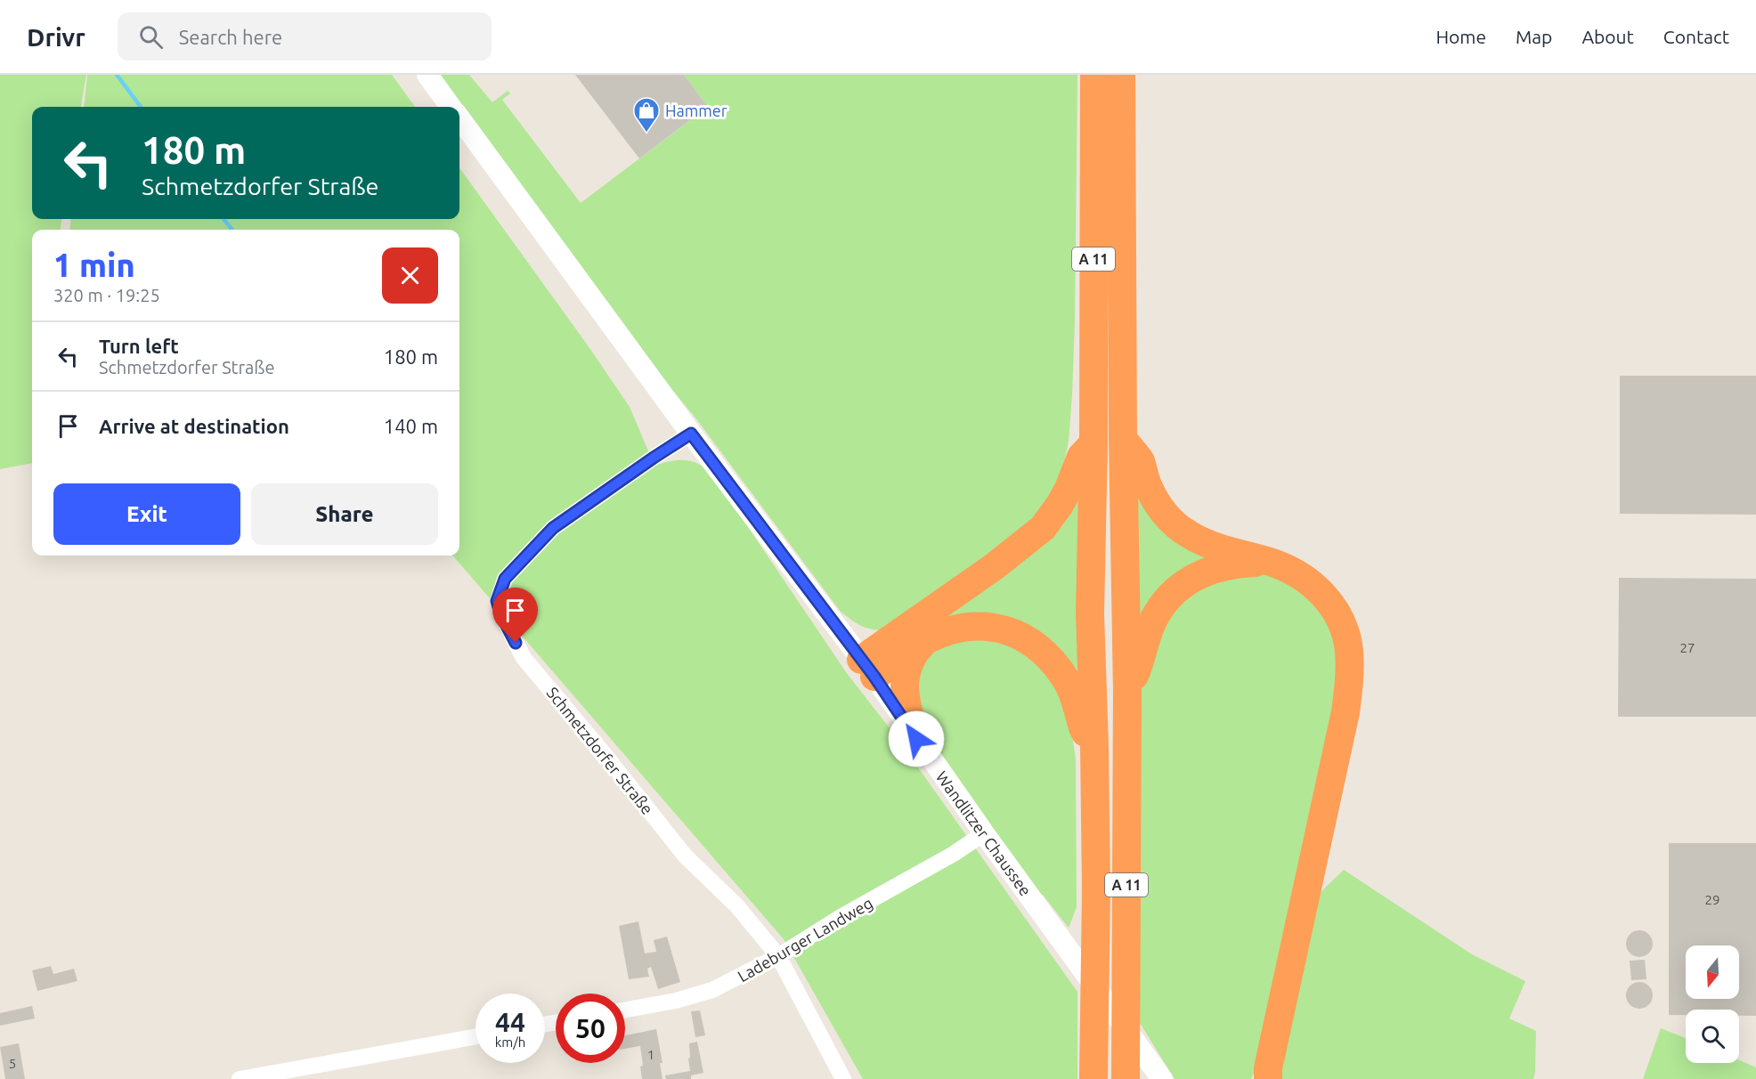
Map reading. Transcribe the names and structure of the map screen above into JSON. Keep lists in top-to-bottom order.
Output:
{
  "streets": {
    "highway": ["A 11"],
    "main road": ["Wandlitzer Chaussee"],
    "street": ["Schmetzdorfer Straße", "Ladeburger Landweg"]
  },
  "crossings": [
    ["Schmetzdorfer Straße", "Wandlitzer Chaussee"],
    ["Schmetzdorfer Straße", "Ladeburger Landweg"],
    ["Wandlitzer Chaussee", "Ladeburger Landweg"]
  ],
  "places": {
    "shop": ["Hammer"]
  },
  "house_numbers": [
    "27",
    "29",
    "1",
    "5"
  ],
  "north": "bottom",
  "page": {
    "header": "Drivr",
    "search": "Search here",
    "nav": [
      "Home",
      "Map",
      "About",
      "Contact"
    ],
    "turn": ["180 m", "Schmetzdorfer Straße"],
    "heading": ["1 min", "320 m · 19:25"],
    "list": [
      {
        "name": "Turn left",
        "note": "Schmetzdorfer Straße",
        "value": "180 m"
      },
      {
        "name": "Arrive at destination",
        "value": "140 m"
      }
    ],
    "buttons": ["Exit", "Share"],
    "speed": "44 km/h",
    "limit": "50"
  }
}
